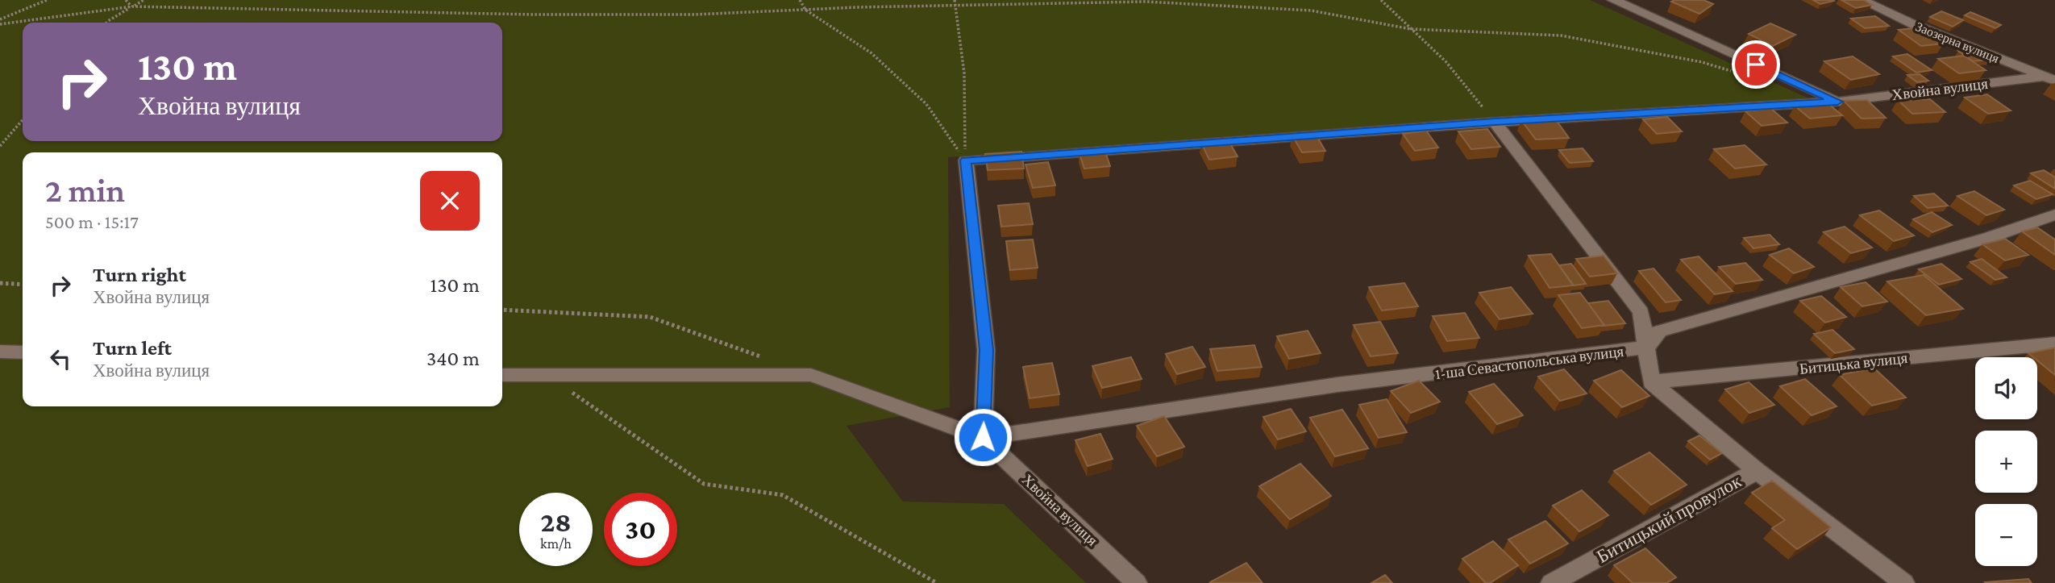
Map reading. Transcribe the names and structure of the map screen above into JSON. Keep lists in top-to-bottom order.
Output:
{
  "streets": {
    "street": [
      "Заозерна вулиця",
      "Хвойна вулиця",
      "1-ша Севастопольська вулиця",
      "Битицька вулиця",
      "Битицький провулок"
    ]
  },
  "crossings": [
    ["Заозерна вулиця", "Хвойна вулиця"],
    ["Хвойна вулиця", "1-ша Севастопольська вулиця"]
  ],
  "page": {
    "turn": ["130 m", "Хвойна вулиця"],
    "heading": ["2 min", "500 m · 15:17"],
    "list": [
      {
        "name": "Turn right",
        "note": "Хвойна вулиця",
        "value": "130 m"
      },
      {
        "name": "Turn left",
        "note": "Хвойна вулиця",
        "value": "340 m"
      }
    ],
    "map_buttons": ["+", "−"],
    "speed": "28 km/h",
    "limit": "30"
  }
}
